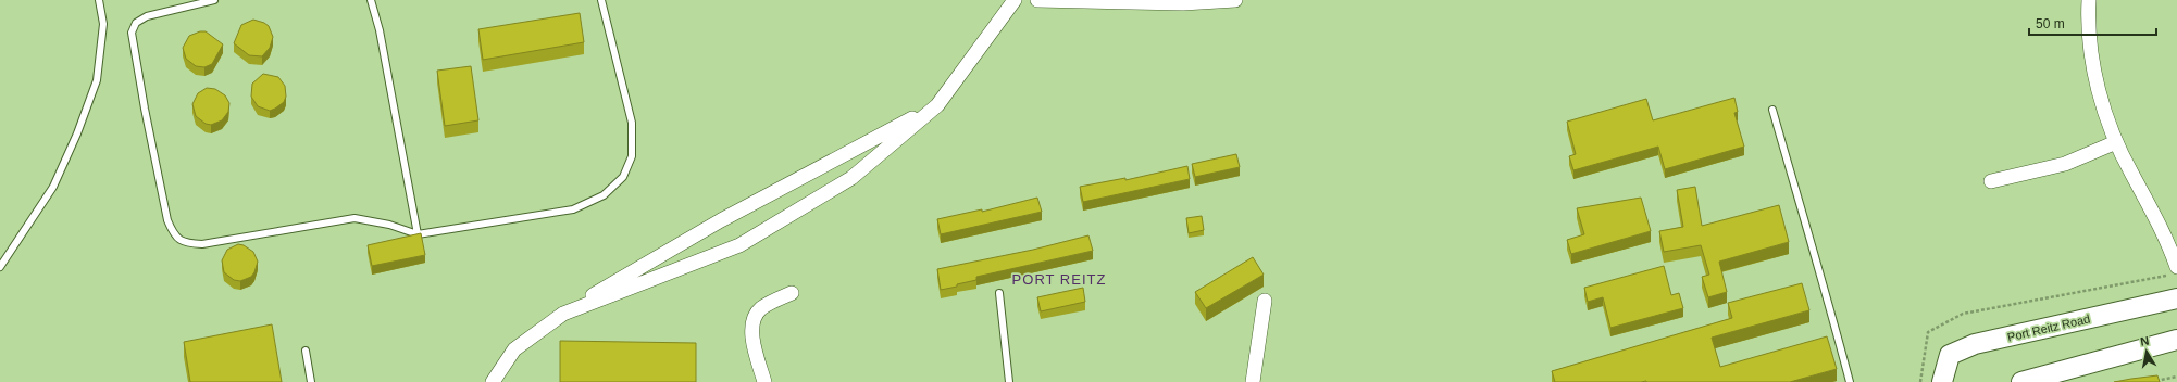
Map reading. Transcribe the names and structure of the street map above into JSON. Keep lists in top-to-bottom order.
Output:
{
  "streets": {
    "main road": ["Port Reitz Road"]
  },
  "districts": ["PORT REITZ"],
  "scale_bar": "50 m",
  "north": "top"
}
